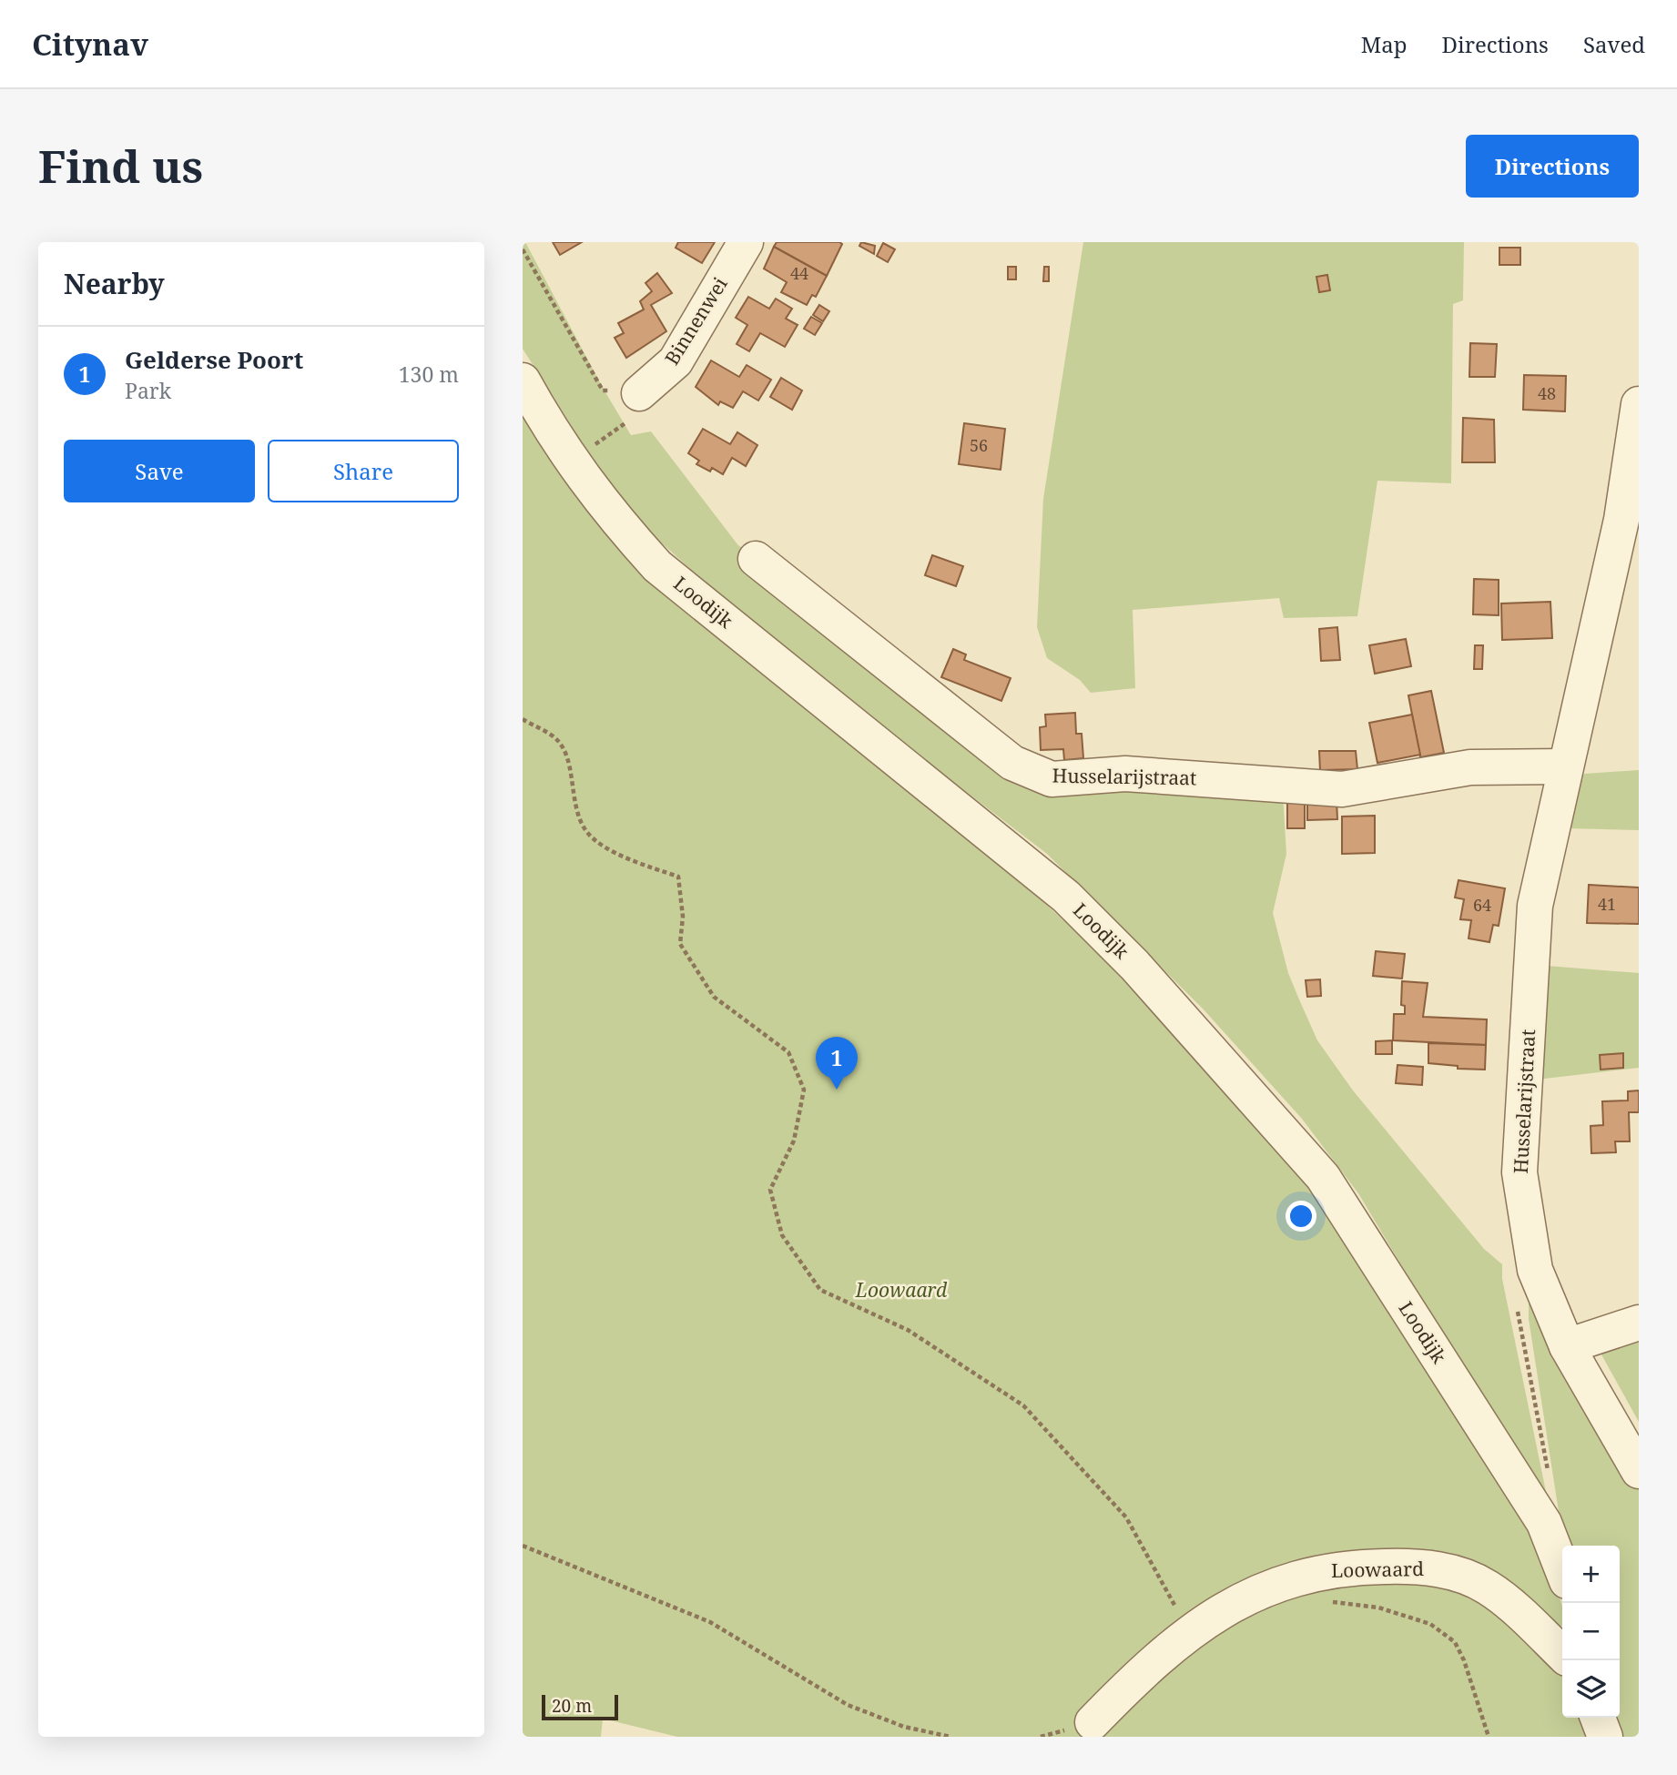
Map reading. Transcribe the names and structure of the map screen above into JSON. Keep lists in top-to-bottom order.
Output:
{
  "streets": {
    "street": [
      "Binnenwei",
      "Loodijk",
      "Husselarijstraat",
      "Loowaard"
    ]
  },
  "parks": ["Loowaard"],
  "house_numbers": [
    "44",
    "48",
    "56",
    "41",
    "64"
  ],
  "scale_bar": "20 m",
  "page": {
    "header": "Citynav",
    "nav": ["Map", "Directions", "Saved"],
    "buttons": [
      "Directions",
      ["Save", "Share"]
    ],
    "title": "Find us",
    "heading": "Nearby",
    "list": [
      {
        "mark": "1",
        "name": "Gelderse Poort",
        "note": "Park",
        "value": "130 m"
      }
    ],
    "pins": "1",
    "map_buttons": ["+", "−"],
    "scale": "20 m"
  }
}
